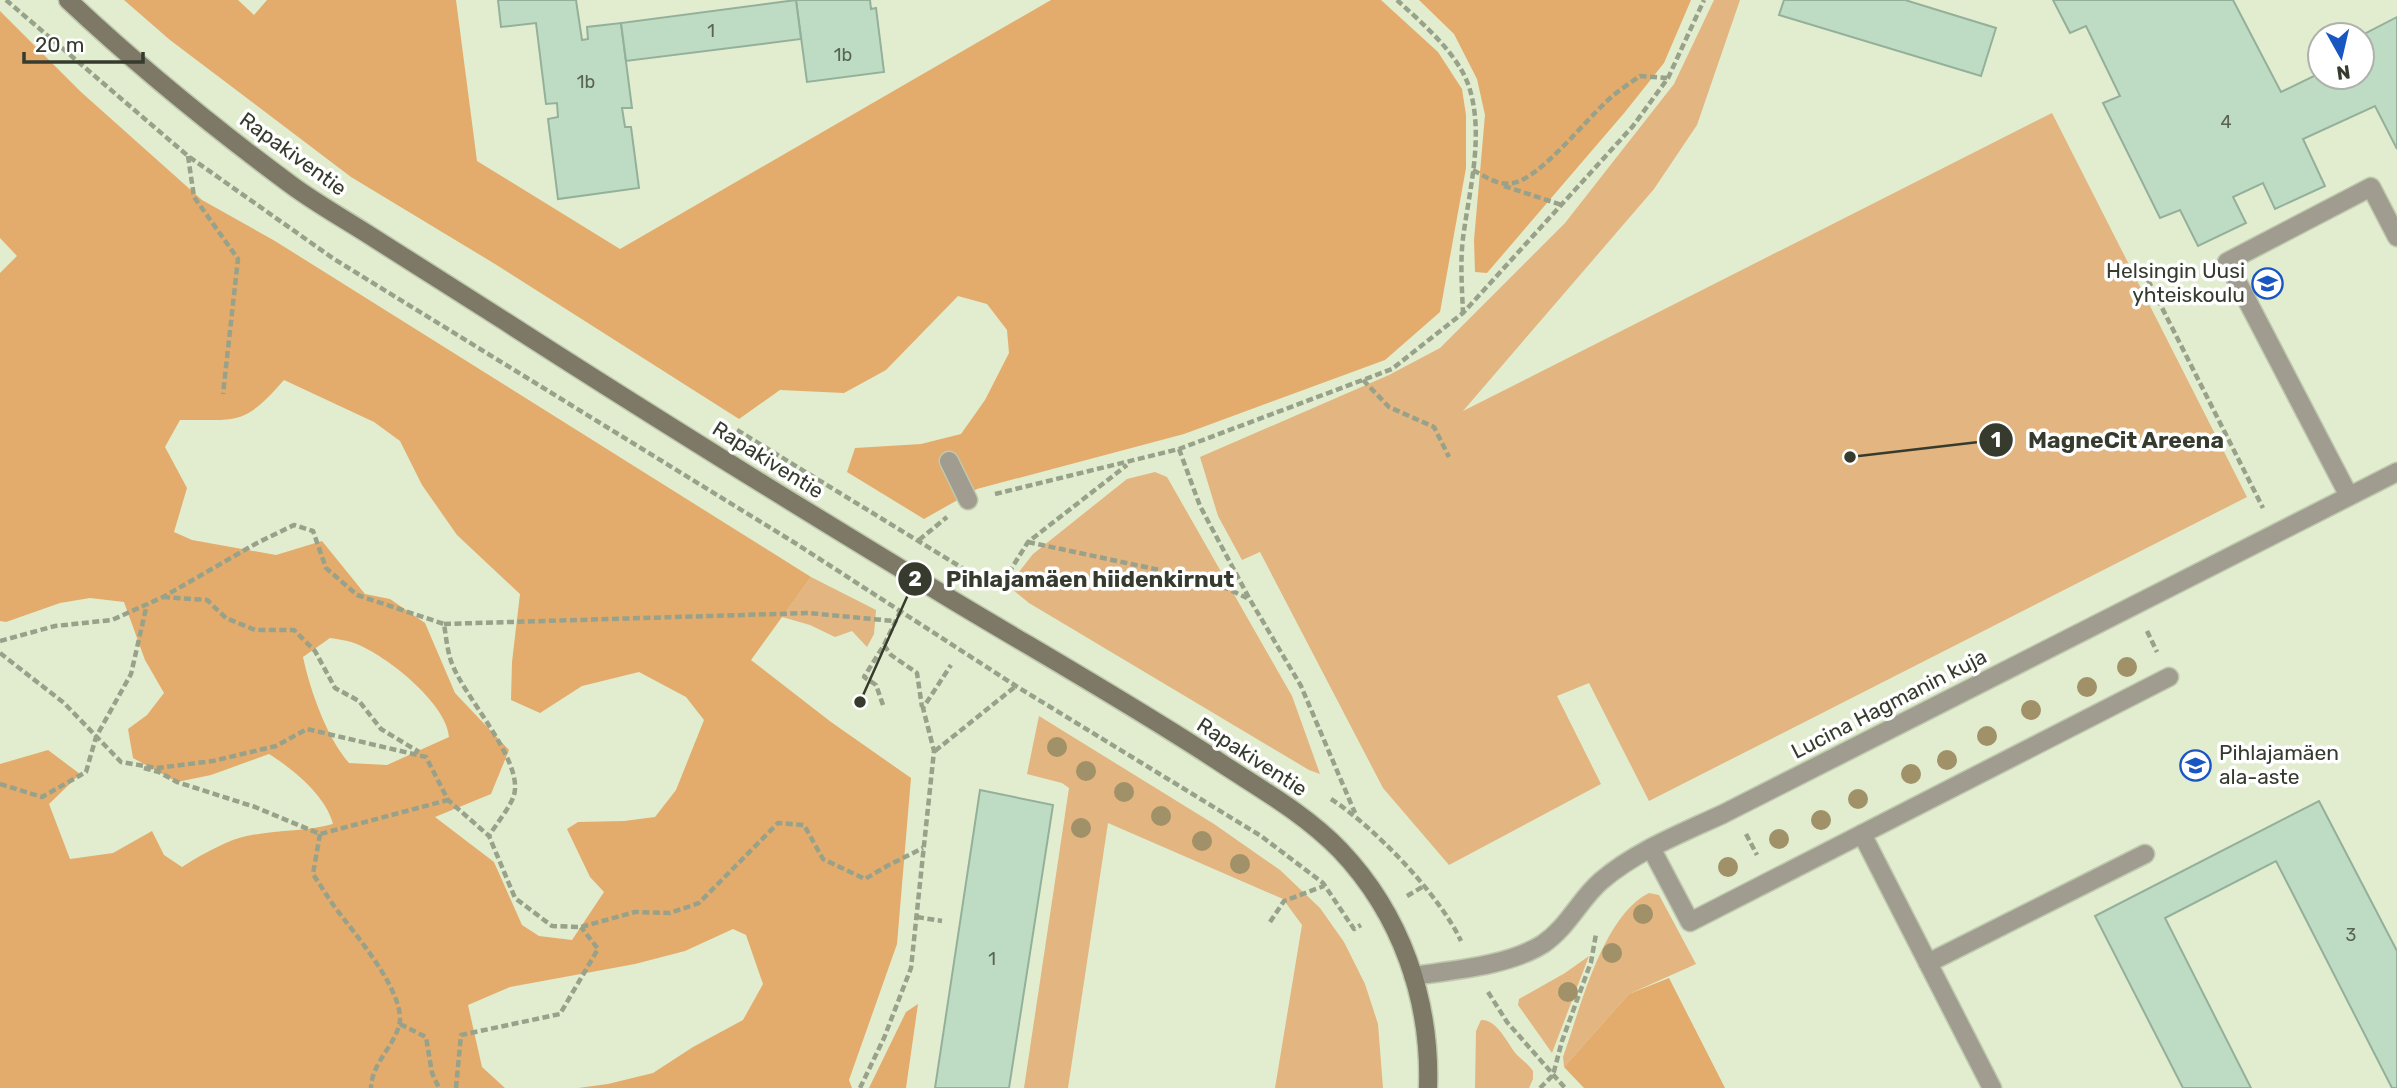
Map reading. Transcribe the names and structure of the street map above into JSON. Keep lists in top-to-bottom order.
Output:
{
  "streets": {
    "main road": ["Rapakiventie"],
    "street": ["Lucina Hagmanin kuja"]
  },
  "crossings": [
    ["Rapakiventie", "Lucina Hagmanin kuja"]
  ],
  "places": {
    "school or university": ["Helsingin Uusi yhteiskoulu", "Pihlajamäen ala-aste"],
    "other": ["MagneCit Areena", "Pihlajamäen hiidenkirnut"]
  },
  "house_numbers": [
    "1",
    "1b",
    "1b",
    "4",
    "3",
    "1"
  ],
  "scale_bar": "20 m",
  "north": "bottom"
}
